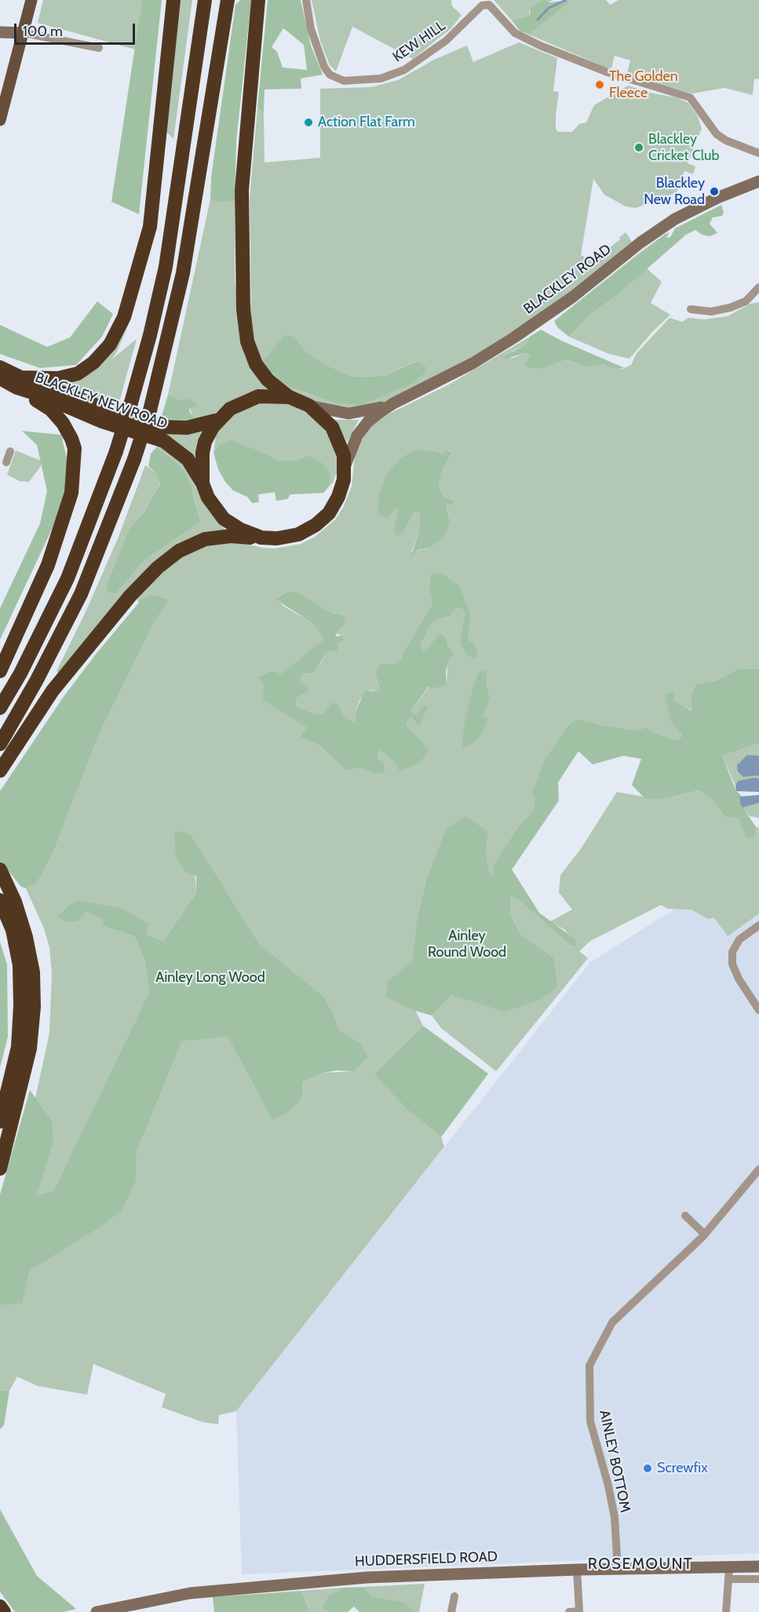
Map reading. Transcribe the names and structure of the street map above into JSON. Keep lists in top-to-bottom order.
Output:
{
  "streets": {
    "highway": ["BLACKLEY NEW ROAD"],
    "street": [
      "KEW HILL",
      "BLACKLEY ROAD",
      "AINLEY BOTTOM",
      "HUDDERSFIELD ROAD"
    ]
  },
  "crossings": [
    ["BLACKLEY ROAD", "BLACKLEY NEW ROAD"],
    ["AINLEY BOTTOM", "HUDDERSFIELD ROAD"]
  ],
  "districts": ["ROSEMOUNT"],
  "parks": ["Ainley Round Wood", "Ainley Long Wood"],
  "places": [
    "The Golden Fleece",
    "Action Flat Farm",
    "Blackley Cricket Club",
    "Blackley New Road",
    "Screwfix"
  ],
  "scale_bar": "100 m"
}
